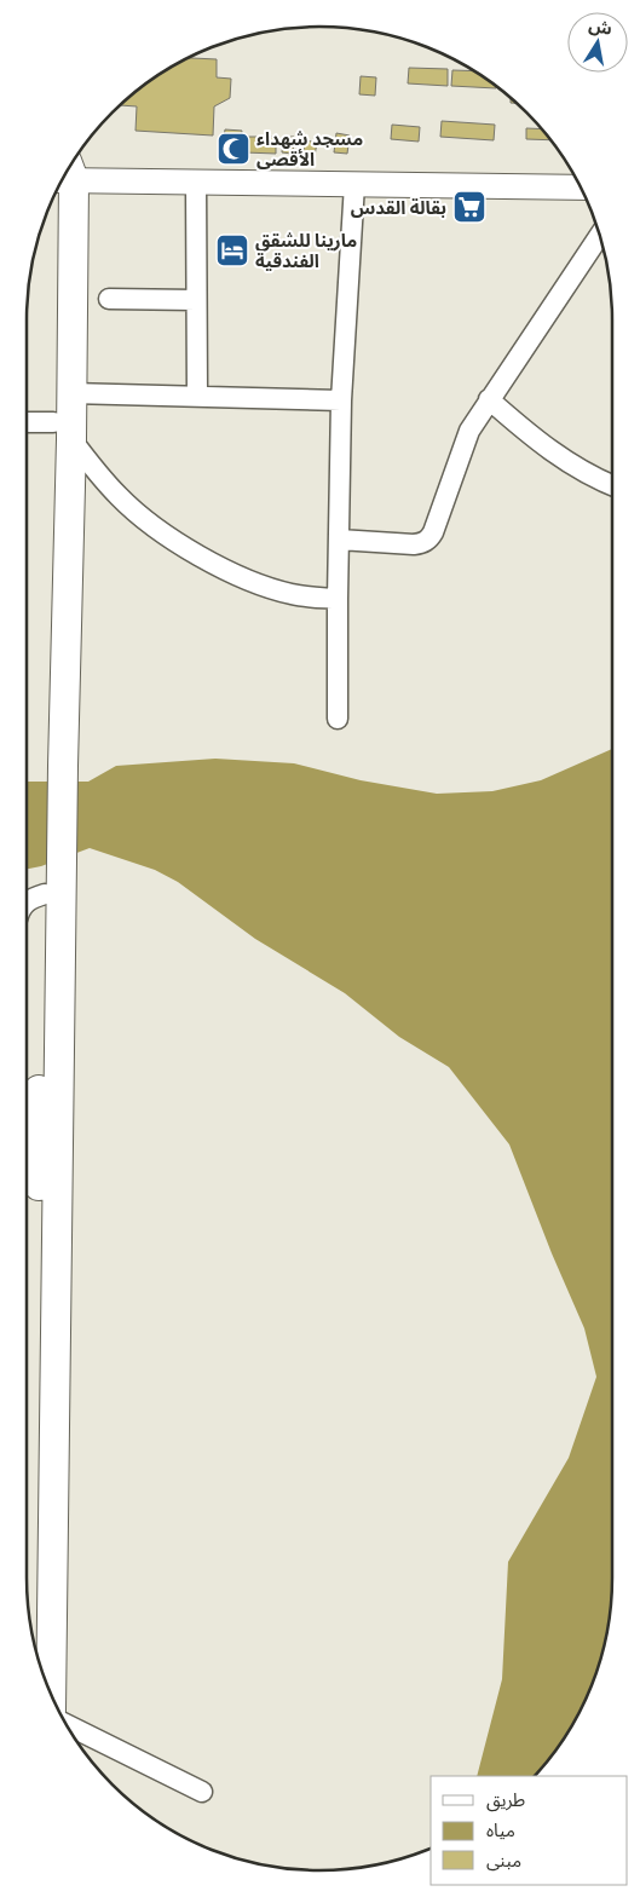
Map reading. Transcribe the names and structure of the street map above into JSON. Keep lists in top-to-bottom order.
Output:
{
  "places": {
    "mosque": ["مسجد شهداء الأقصى"],
    "supermarket": ["بقالة القدس"],
    "hotel": ["مارينا للشقق الفندقية"]
  },
  "legend": ["طريق", "مياه", "مبنى"],
  "north": "top"
}
